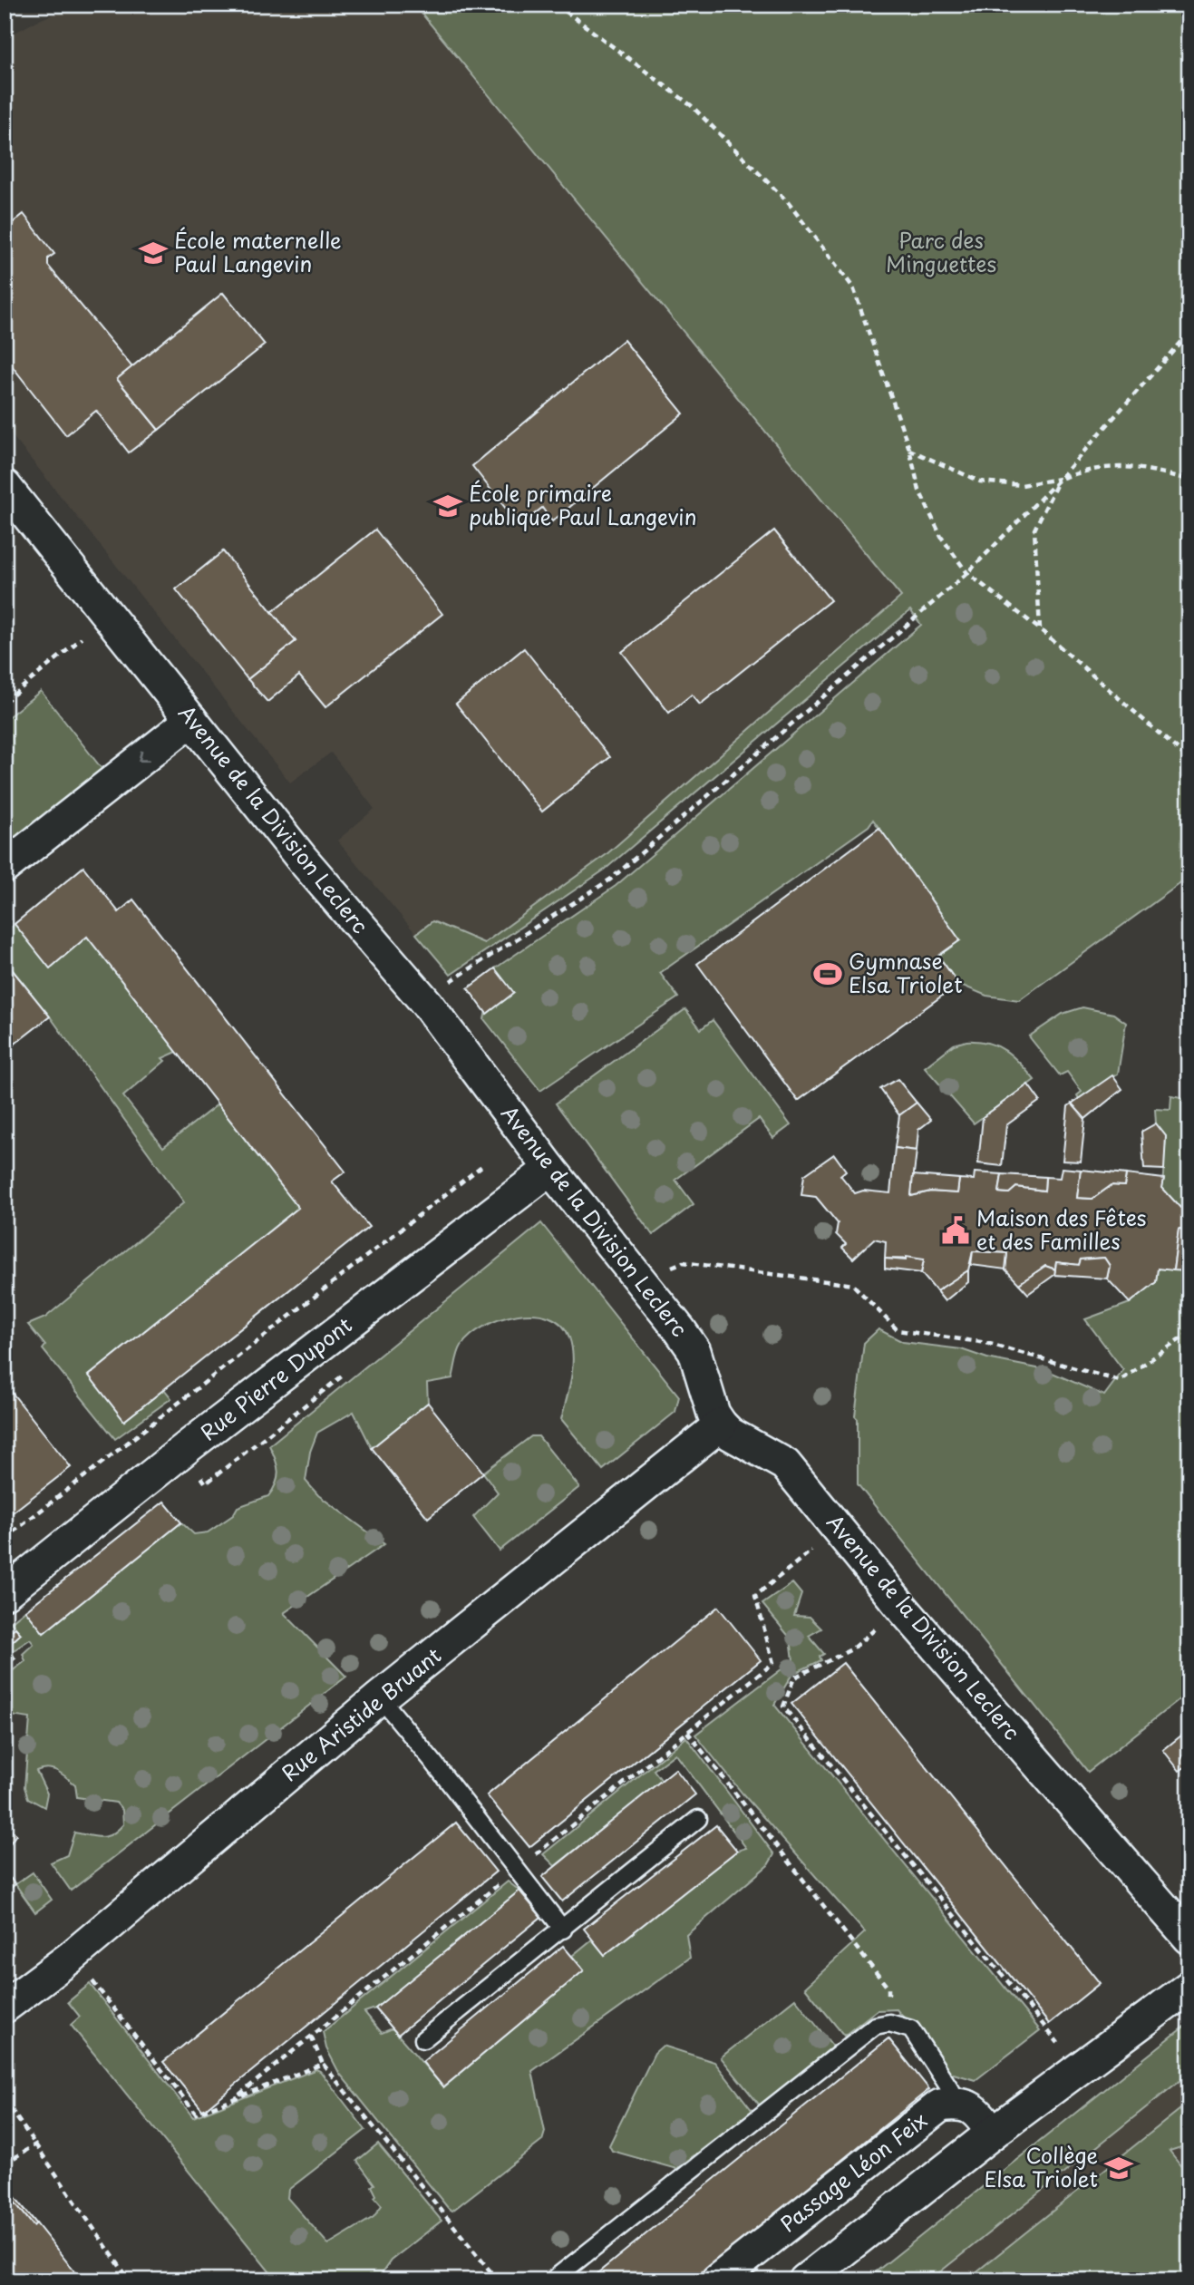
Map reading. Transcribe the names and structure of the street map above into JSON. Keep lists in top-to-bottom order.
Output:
{
  "streets": {
    "street": [
      "Avenue de la Division Leclerc",
      "Rue Pierre Dupont",
      "Rue Aristide Bruant",
      "Passage Léon Feix"
    ]
  },
  "crossings": [
    ["Avenue de la Division Leclerc", "Rue Pierre Dupont"],
    ["Avenue de la Division Leclerc", "Rue Aristide Bruant"]
  ],
  "parks": ["Parc des Minguettes"],
  "places": {
    "school or university": ["École maternelle Paul Langevin", "École primaire publique Paul Langevin", "Collège Elsa Triolet"],
    "sports": ["Gymnase Elsa Triolet"],
    "public building": ["Maison des Fêtes et des Familles"]
  }
}
